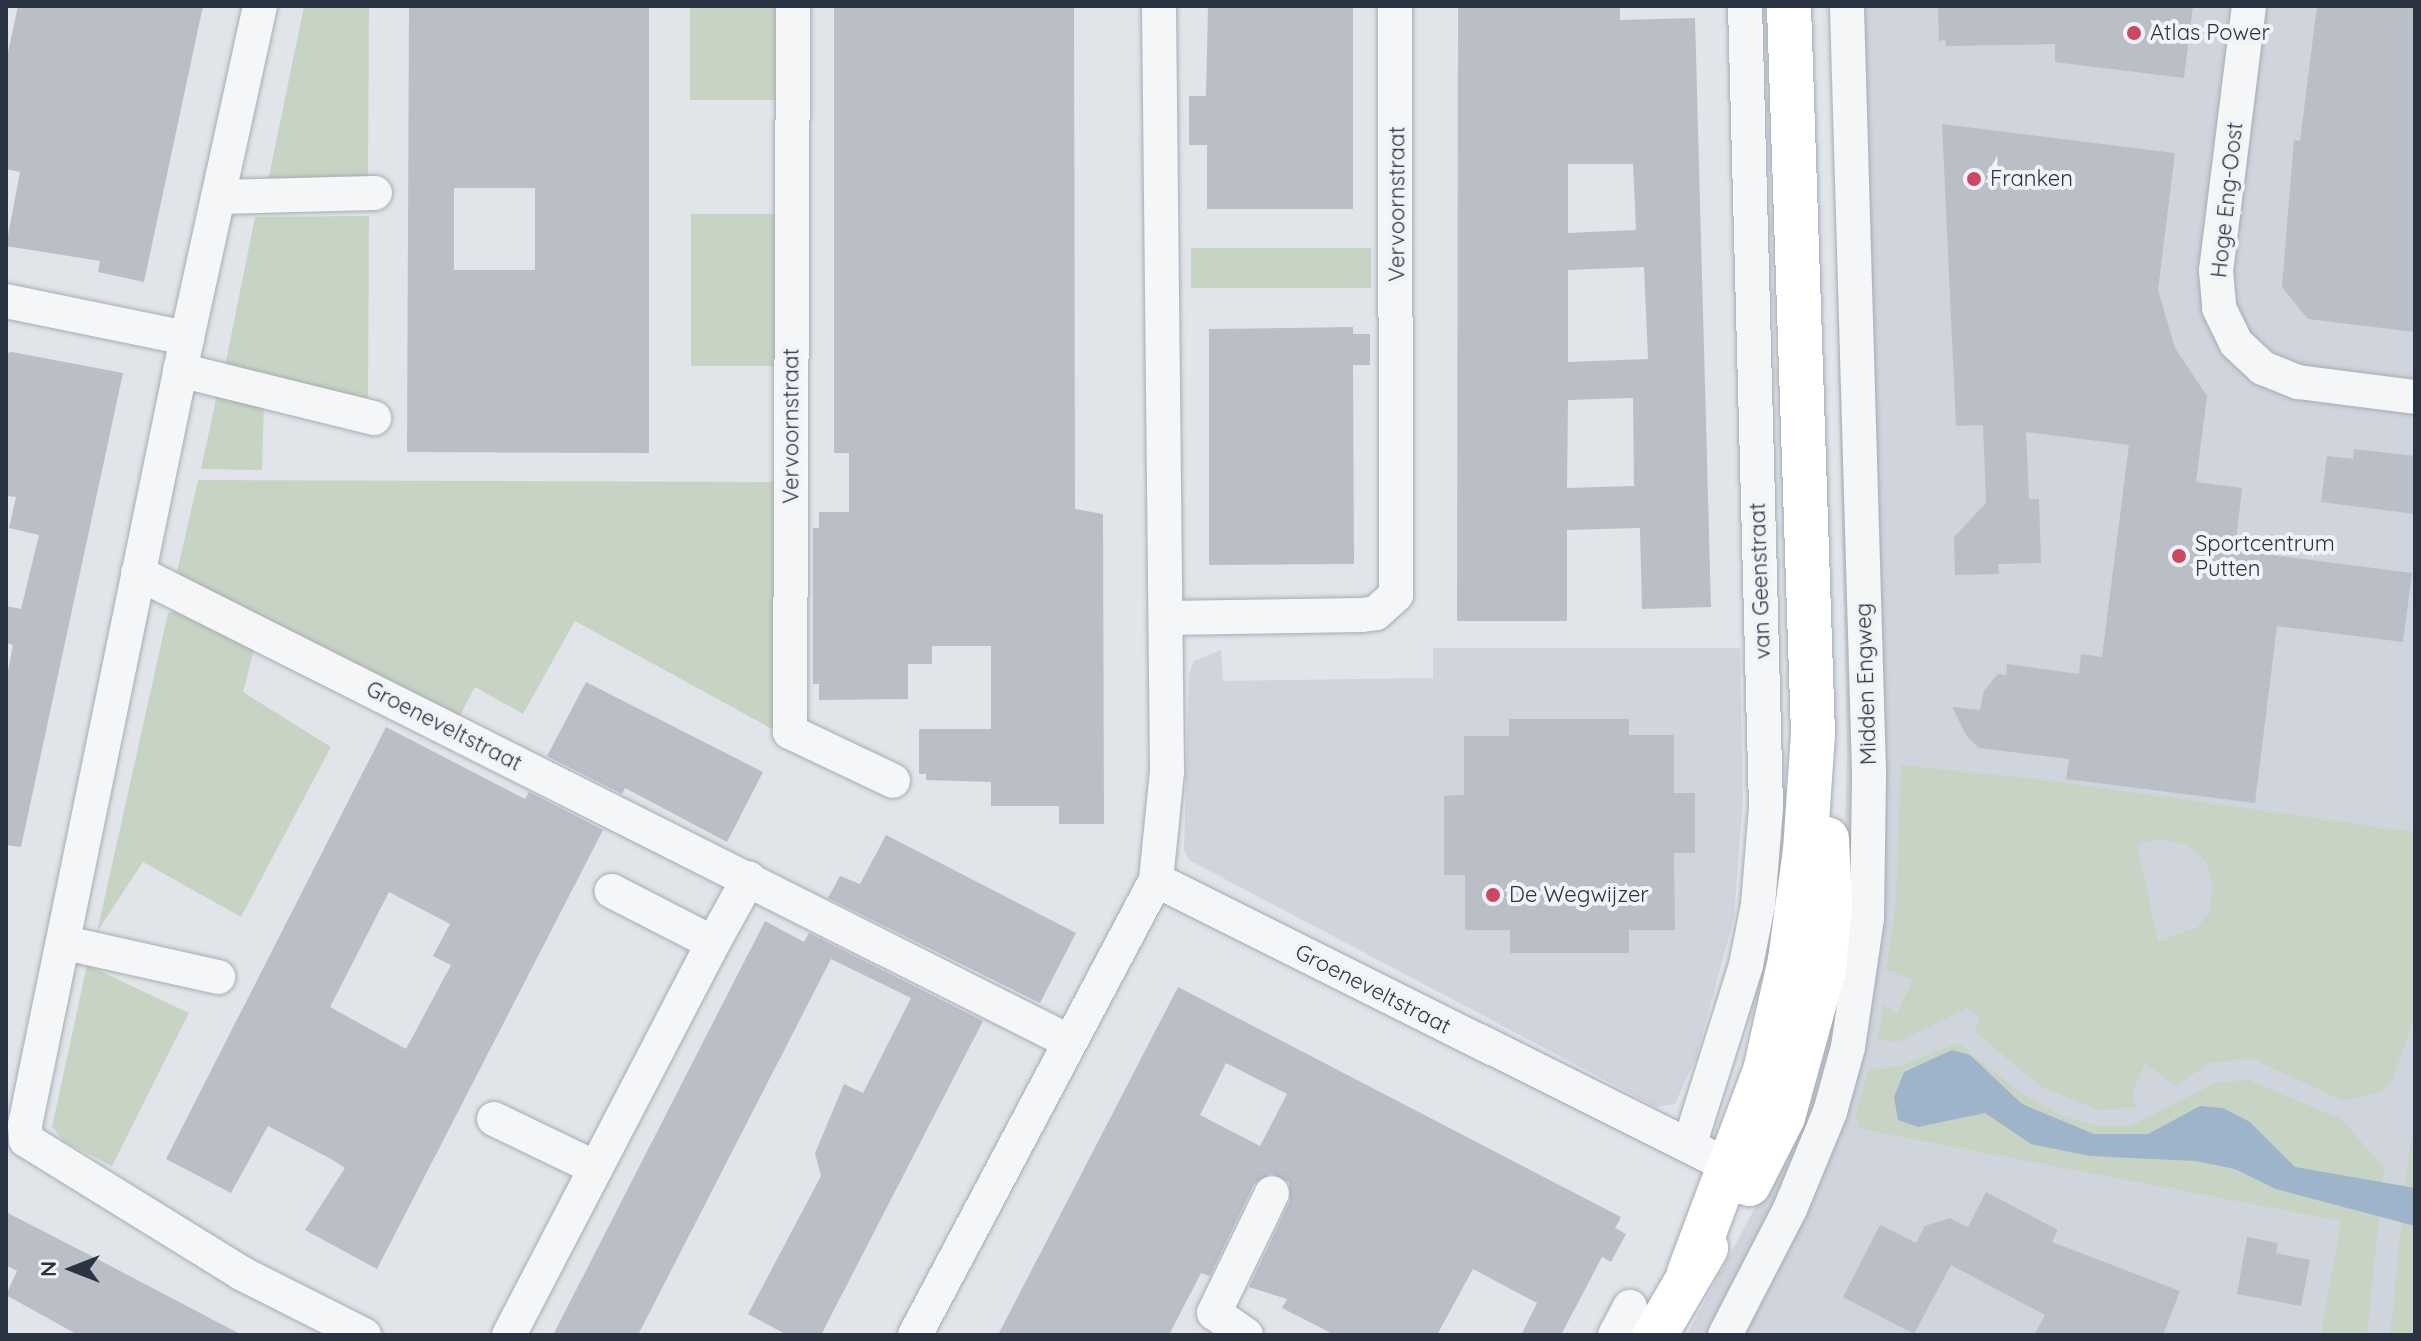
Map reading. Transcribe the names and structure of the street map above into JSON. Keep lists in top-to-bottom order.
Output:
{
  "streets": {
    "street": [
      "Hoge Eng-Oost",
      "Vervoornstraat",
      "van Geenstraat",
      "Midden Engweg",
      "Groeneveltstraat"
    ]
  },
  "crossings": [
    ["van Geenstraat", "Groeneveltstraat"]
  ],
  "places": [
    "Atlas Power",
    "Franken",
    "Sportcentrum Putten",
    "De Wegwijzer"
  ],
  "north": "left"
}
